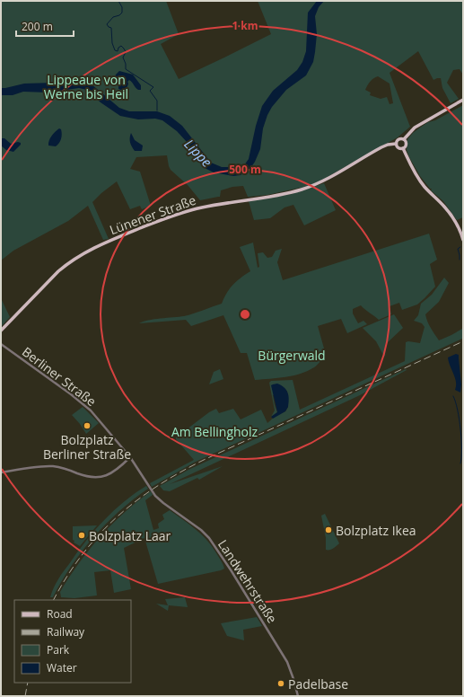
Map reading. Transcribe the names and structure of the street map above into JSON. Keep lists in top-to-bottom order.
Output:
{
  "streets": {
    "main road": ["Lünener Straße"],
    "street": ["Berliner Straße", "Landwehrstraße"]
  },
  "crossings": [
    ["Berliner Straße", "Landwehrstraße"]
  ],
  "water": ["Lippe"],
  "parks": ["Lippeaue von Werne bis Heil", "Bürgerwald", "Am Bellingholz"],
  "places": [
    "Bolzplatz Berliner Straße",
    "Bolzplatz Ikea",
    "Bolzplatz Laar",
    "Padelbase"
  ],
  "legend": [
    "Road",
    "Railway",
    "Park",
    "Water"
  ],
  "scale_bar": "200 m",
  "rings": ["1 km", "500 m"]
}
